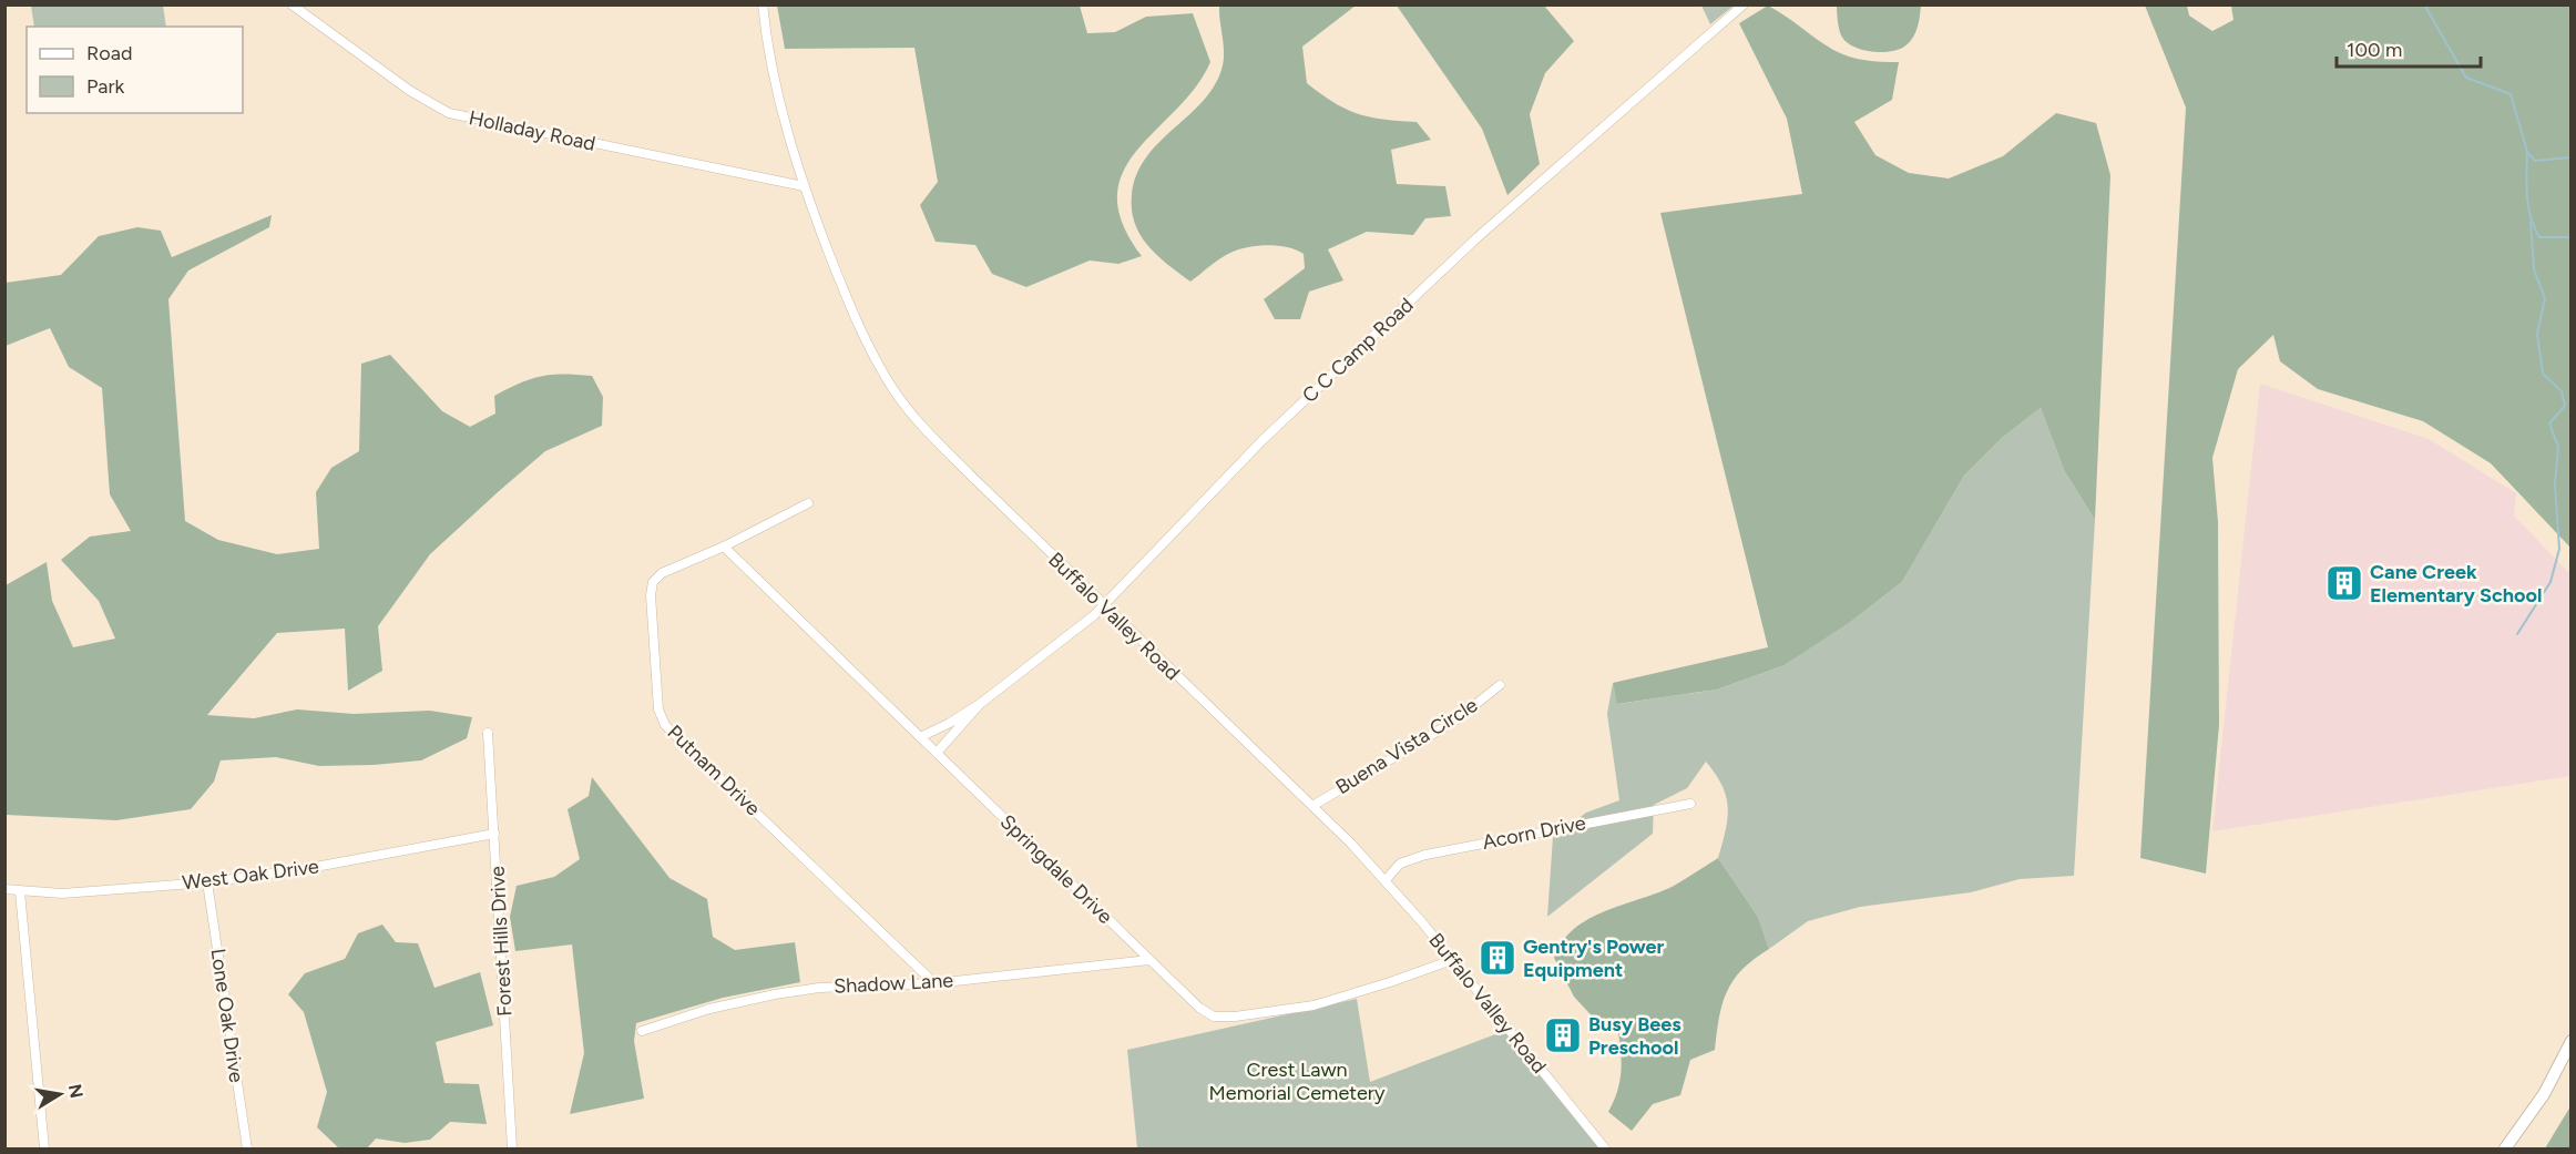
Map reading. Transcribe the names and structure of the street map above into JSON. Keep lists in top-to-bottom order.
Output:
{
  "streets": {
    "street": [
      "Holladay Road",
      "C C Camp Road",
      "Buffalo Valley Road",
      "Buena Vista Circle",
      "Putnam Drive",
      "Acorn Drive",
      "Springdale Drive",
      "West Oak Drive",
      "Forest Hills Drive",
      "Shadow Lane",
      "Lone Oak Drive"
    ]
  },
  "crossings": [
    ["Holladay Road", "Buffalo Valley Road"],
    ["C C Camp Road", "Buffalo Valley Road"],
    ["Buffalo Valley Road", "Buena Vista Circle"],
    ["Buffalo Valley Road", "Acorn Drive"],
    ["Buffalo Valley Road", "Springdale Drive"],
    ["Putnam Drive", "Springdale Drive"],
    ["Putnam Drive", "Shadow Lane"],
    ["Springdale Drive", "Shadow Lane"],
    ["West Oak Drive", "Forest Hills Drive"],
    ["West Oak Drive", "Lone Oak Drive"]
  ],
  "parks": ["Crest Lawn Memorial Cemetery"],
  "places": {
    "building": ["Cane Creek Elementary School", "Gentry's Power Equipment", "Busy Bees Preschool"]
  },
  "legend": ["Road", "Park"],
  "scale_bar": "100 m",
  "north": "right"
}
